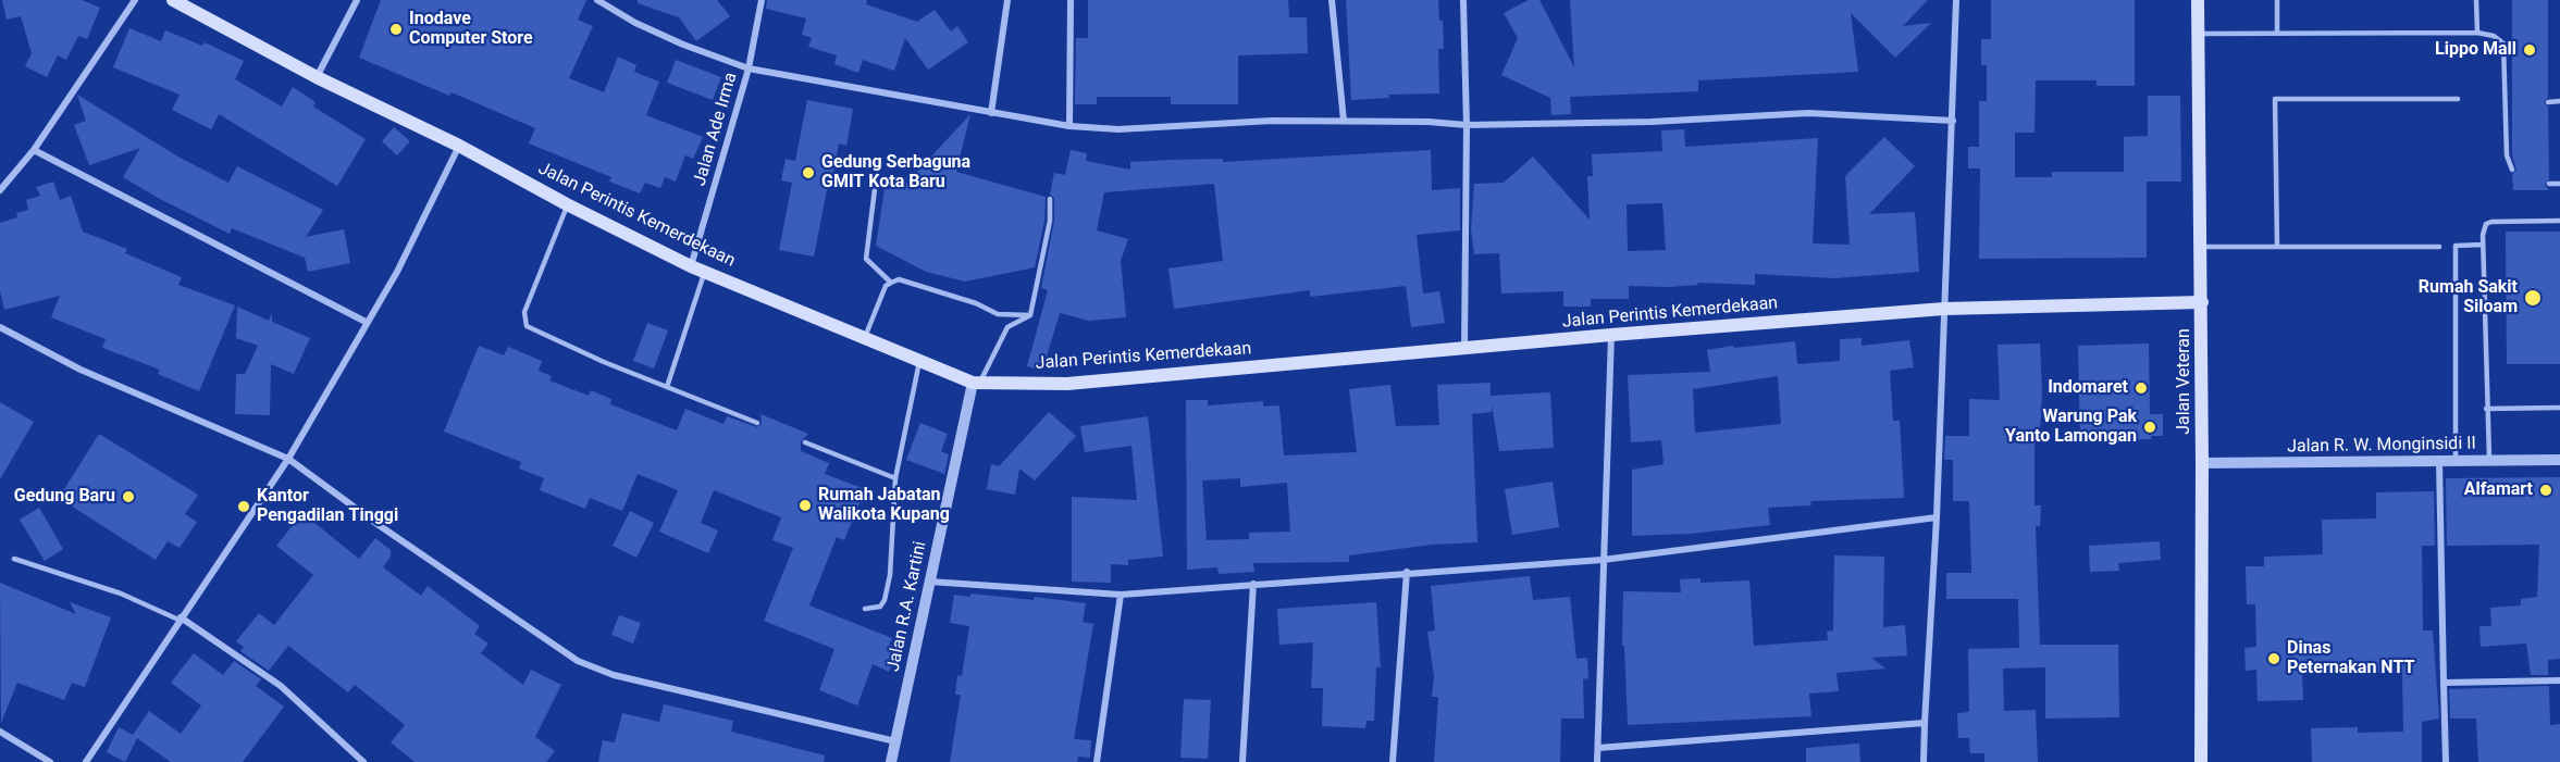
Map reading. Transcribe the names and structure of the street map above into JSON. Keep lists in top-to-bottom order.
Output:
{
  "streets": {
    "main road": ["Jalan Perintis Kemerdekaan", "Jalan Veteran"],
    "street": ["Jalan Ade Irma", "Jalan R. W. Monginsidi II", "Jalan R.A. Kartini"]
  },
  "crossings": [
    ["Jalan Ade Irma", "Jalan Perintis Kemerdekaan"],
    ["Jalan Perintis Kemerdekaan", "Jalan Veteran"],
    ["Jalan Perintis Kemerdekaan", "Jalan R.A. Kartini"],
    ["Jalan Veteran", "Jalan R. W. Monginsidi II"]
  ],
  "places": [
    "Inodave Computer Store",
    "Lippo Mall",
    "Gedung Serbaguna GMIT Kota Baru",
    "Rumah Sakit Siloam",
    "Indomaret",
    "Warung Pak Yanto Lamongan",
    "Alfamart",
    "Gedung Baru",
    "Rumah Jabatan Walikota Kupang",
    "Kantor Pengadilan Tinggi",
    "Dinas Peternakan NTT"
  ]
}
